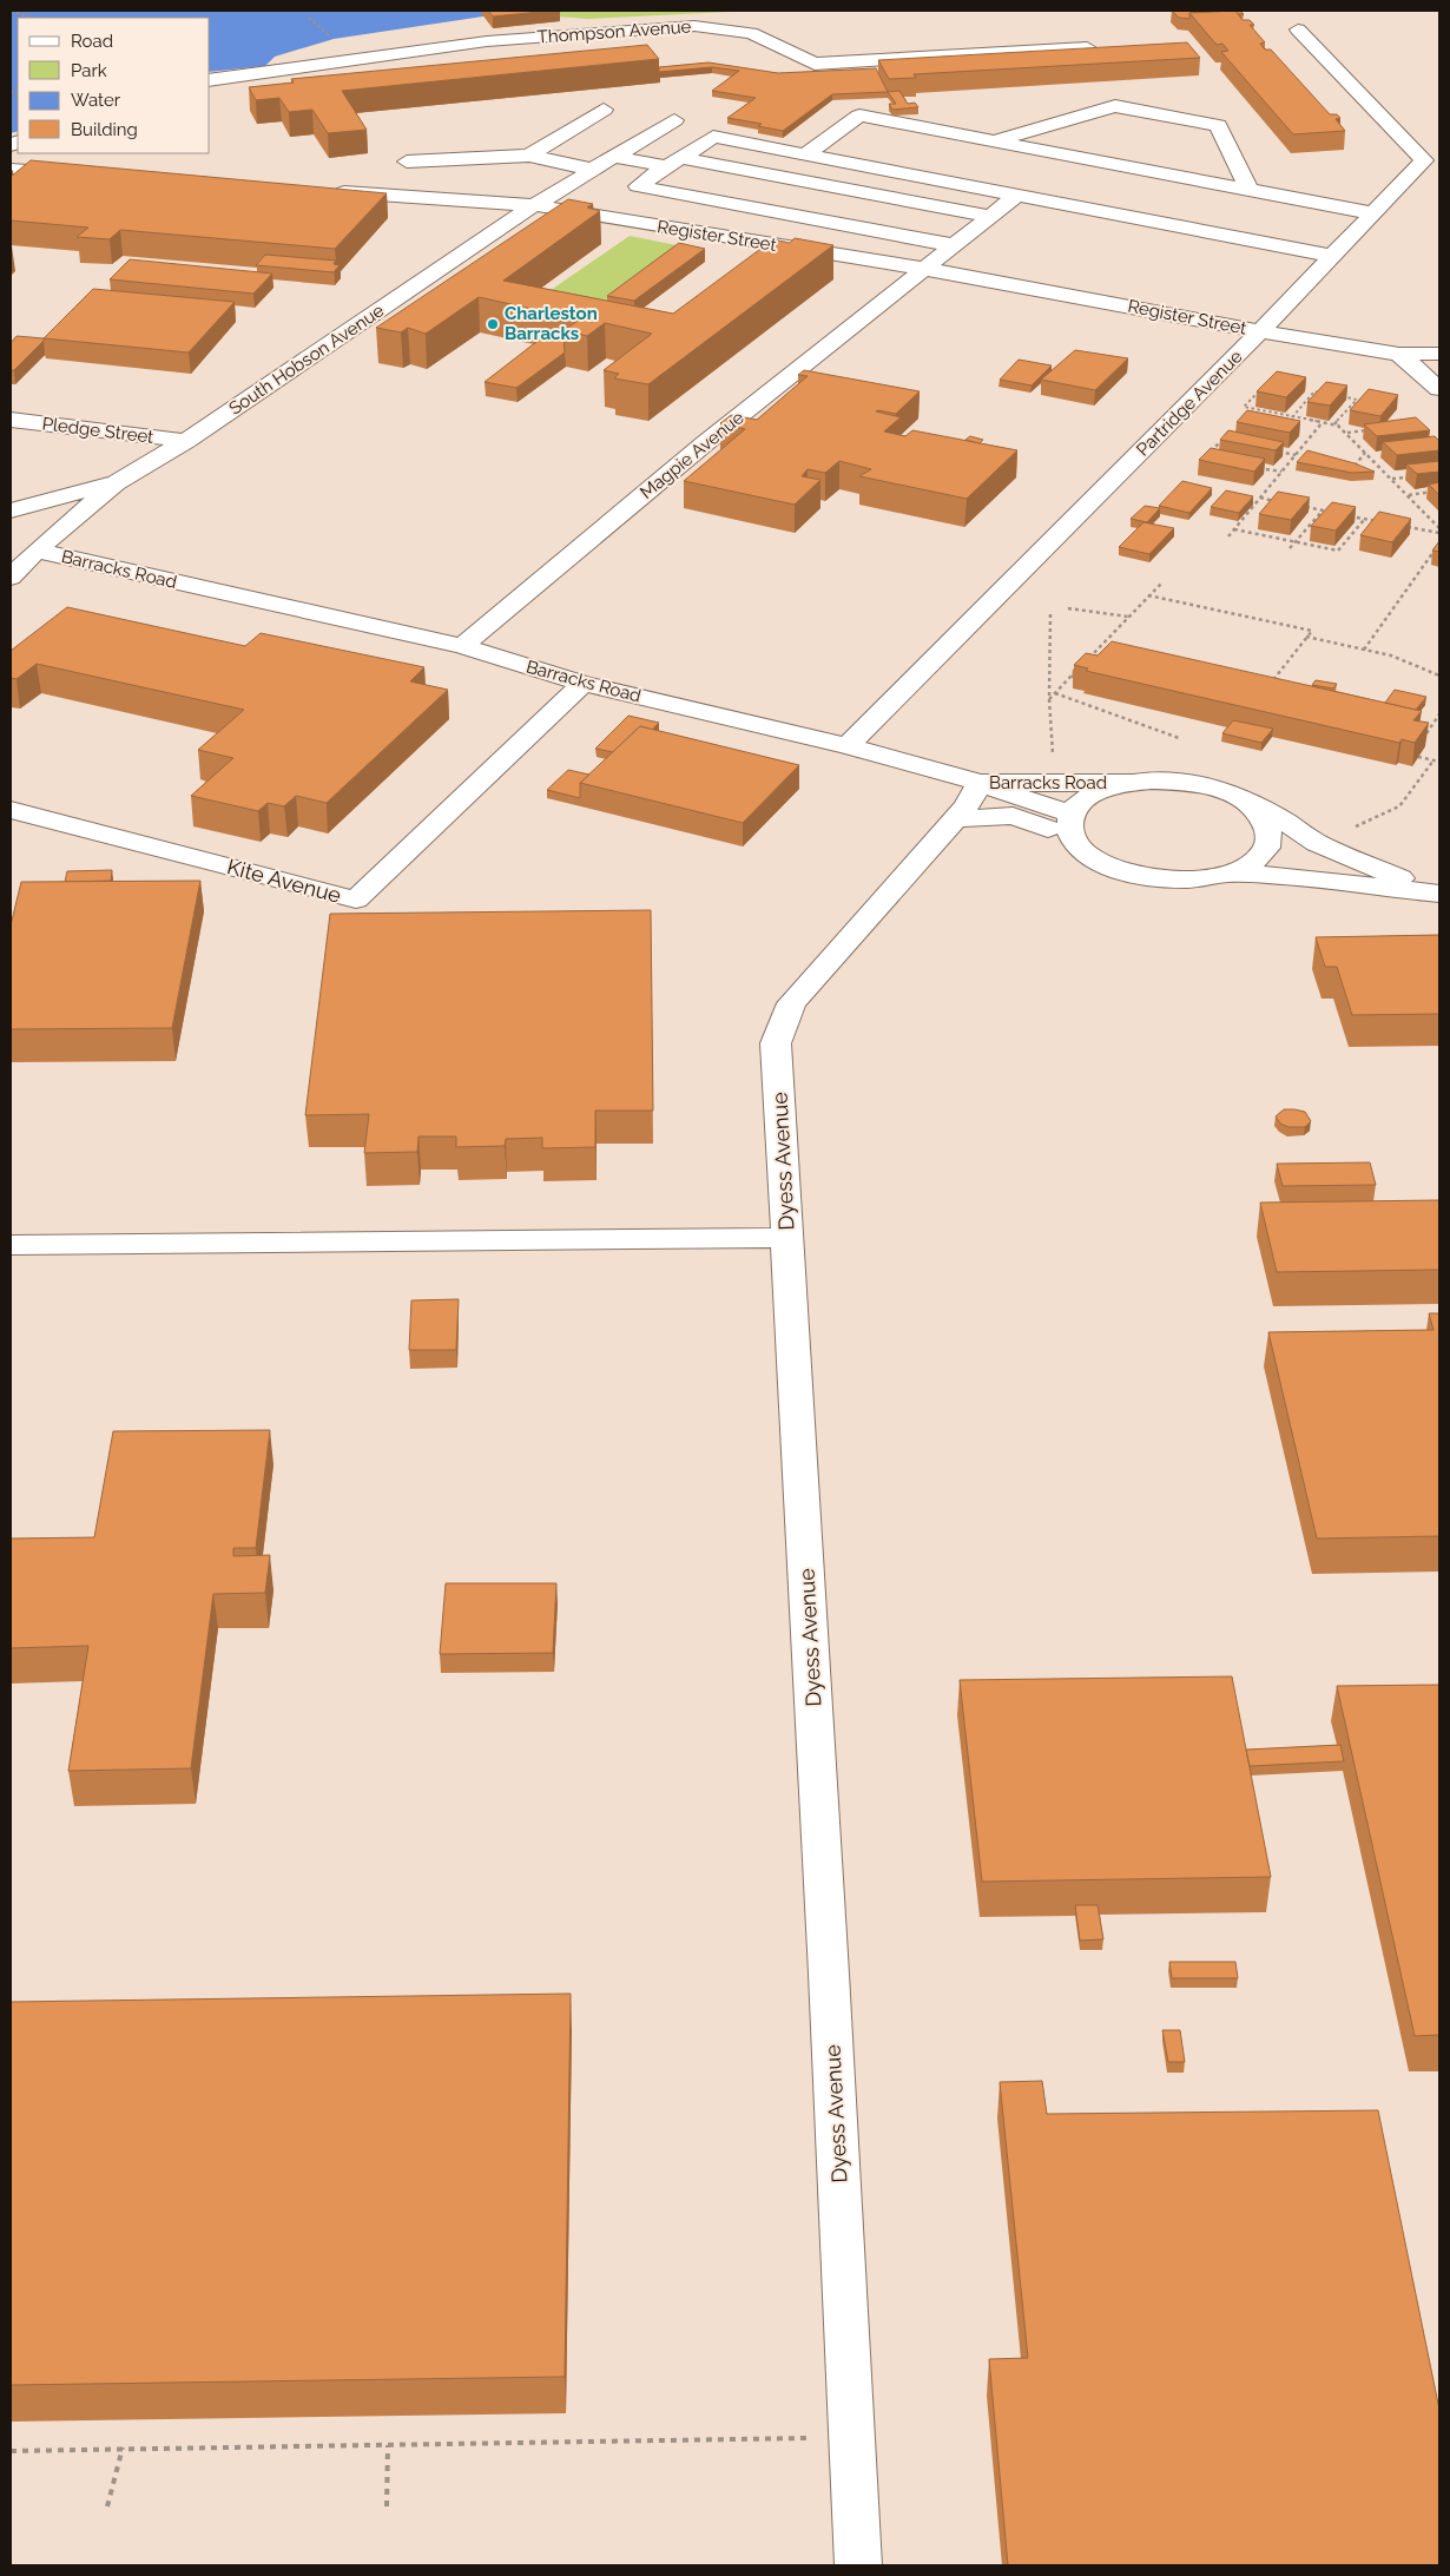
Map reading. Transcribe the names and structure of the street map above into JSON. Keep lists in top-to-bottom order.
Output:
{
  "streets": {
    "street": [
      "Thompson Avenue",
      "Register Street",
      "South Hobson Avenue",
      "Partridge Avenue",
      "Pledge Street",
      "Magpie Avenue",
      "Barracks Road",
      "Kite Avenue",
      "Dyess Avenue"
    ]
  },
  "crossings": [
    ["Register Street", "South Hobson Avenue"],
    ["Register Street", "Partridge Avenue"],
    ["Register Street", "Magpie Avenue"],
    ["South Hobson Avenue", "Pledge Street"],
    ["South Hobson Avenue", "Barracks Road"],
    ["Partridge Avenue", "Barracks Road"],
    ["Magpie Avenue", "Barracks Road"],
    ["Barracks Road", "Kite Avenue"],
    ["Barracks Road", "Dyess Avenue"]
  ],
  "places": ["Charleston Barracks"],
  "legend": [
    "Road",
    "Park",
    "Water",
    "Building"
  ]
}
